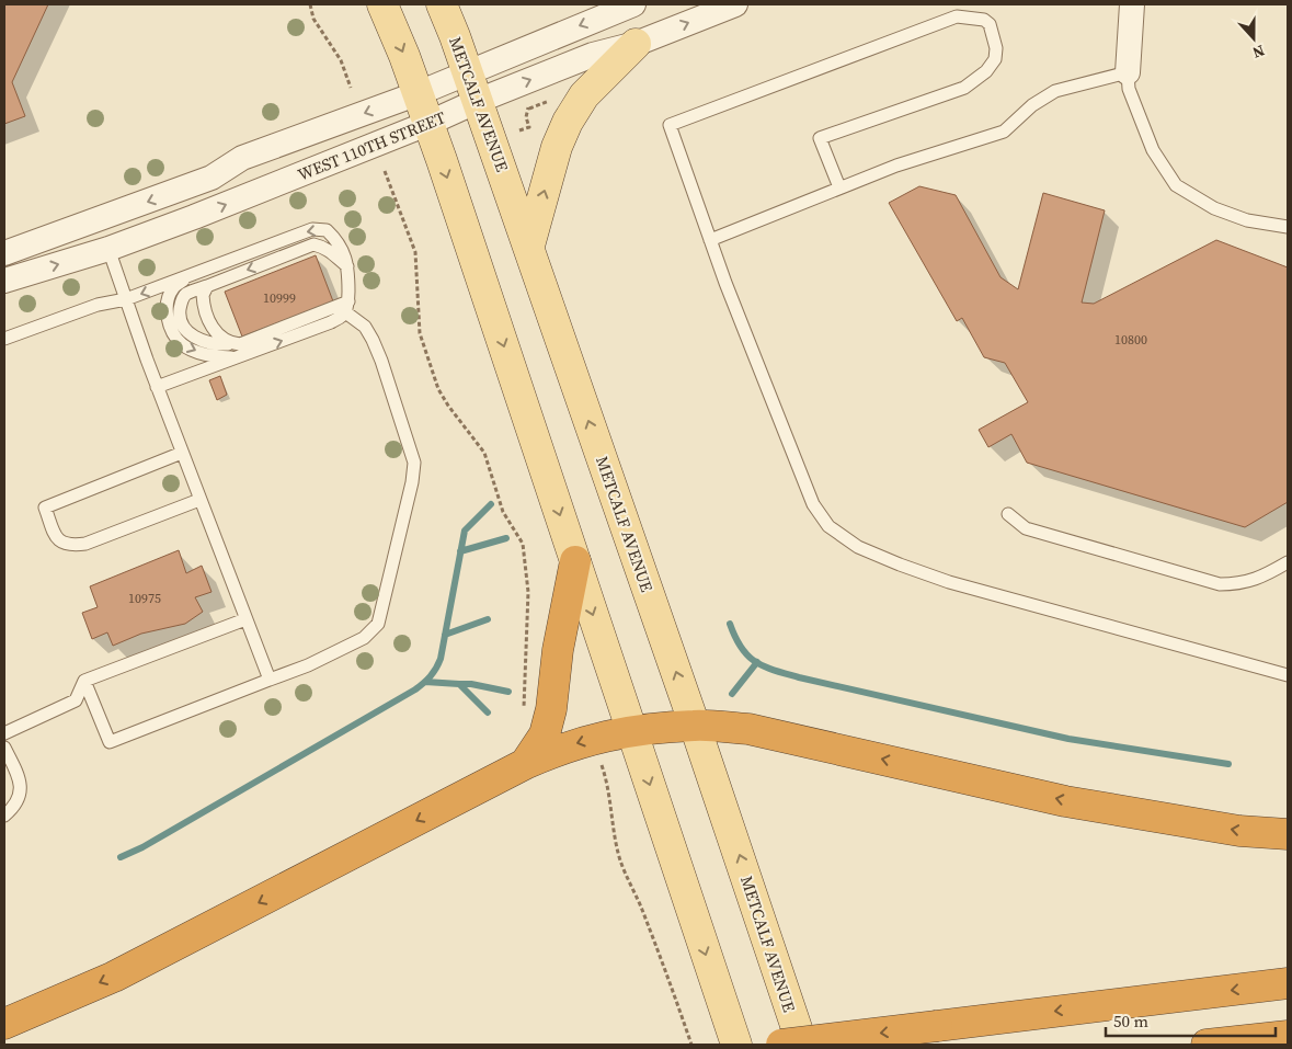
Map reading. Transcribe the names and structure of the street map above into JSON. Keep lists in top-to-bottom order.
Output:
{
  "streets": {
    "main road": ["METCALF AVENUE"],
    "street": ["WEST 110TH STREET"]
  },
  "crossings": [
    ["METCALF AVENUE", "WEST 110TH STREET"]
  ],
  "house_numbers": ["10999", "10800", "10975"],
  "scale_bar": "50 m",
  "north": "bottom"
}
